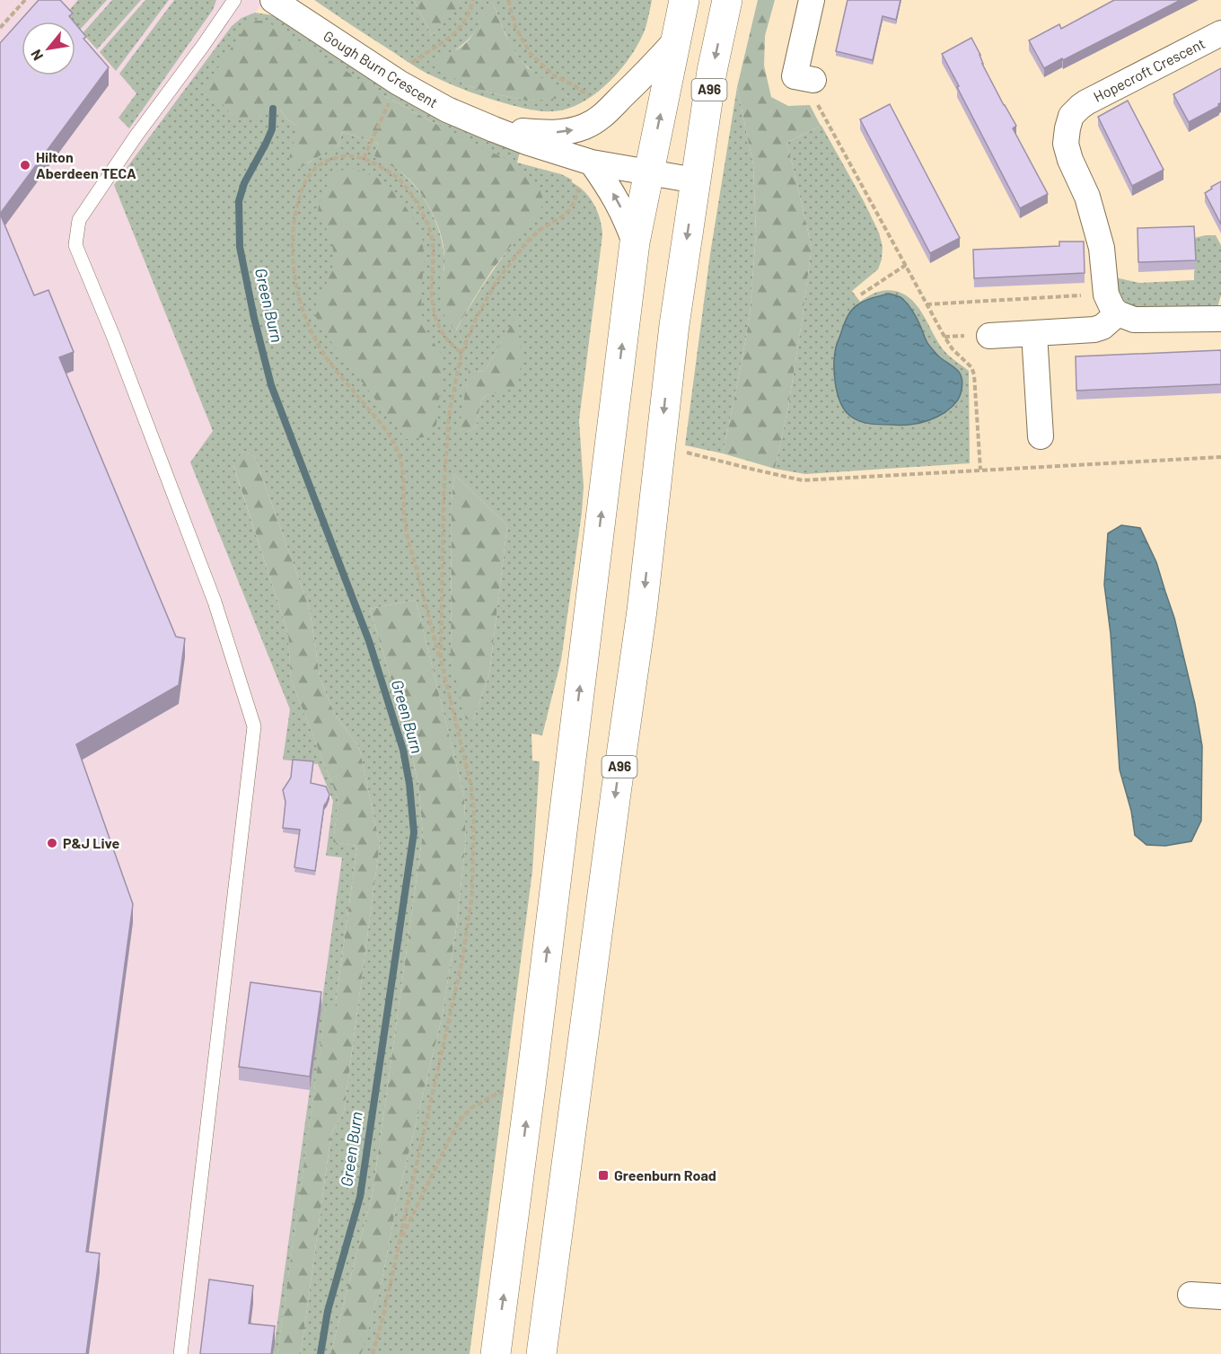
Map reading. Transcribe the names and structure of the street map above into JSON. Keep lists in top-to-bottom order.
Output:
{
  "streets": {
    "main road": ["A96"],
    "street": ["Gough Burn Crescent", "Hopecroft Crescent"]
  },
  "crossings": [
    ["Gough Burn Crescent", "A96"]
  ],
  "water": ["Green Burn"],
  "places": {
    "other": ["Hilton Aberdeen TECA", "P&J Live"],
    "transit": ["Greenburn Road"]
  },
  "north": "bottom left"
}
